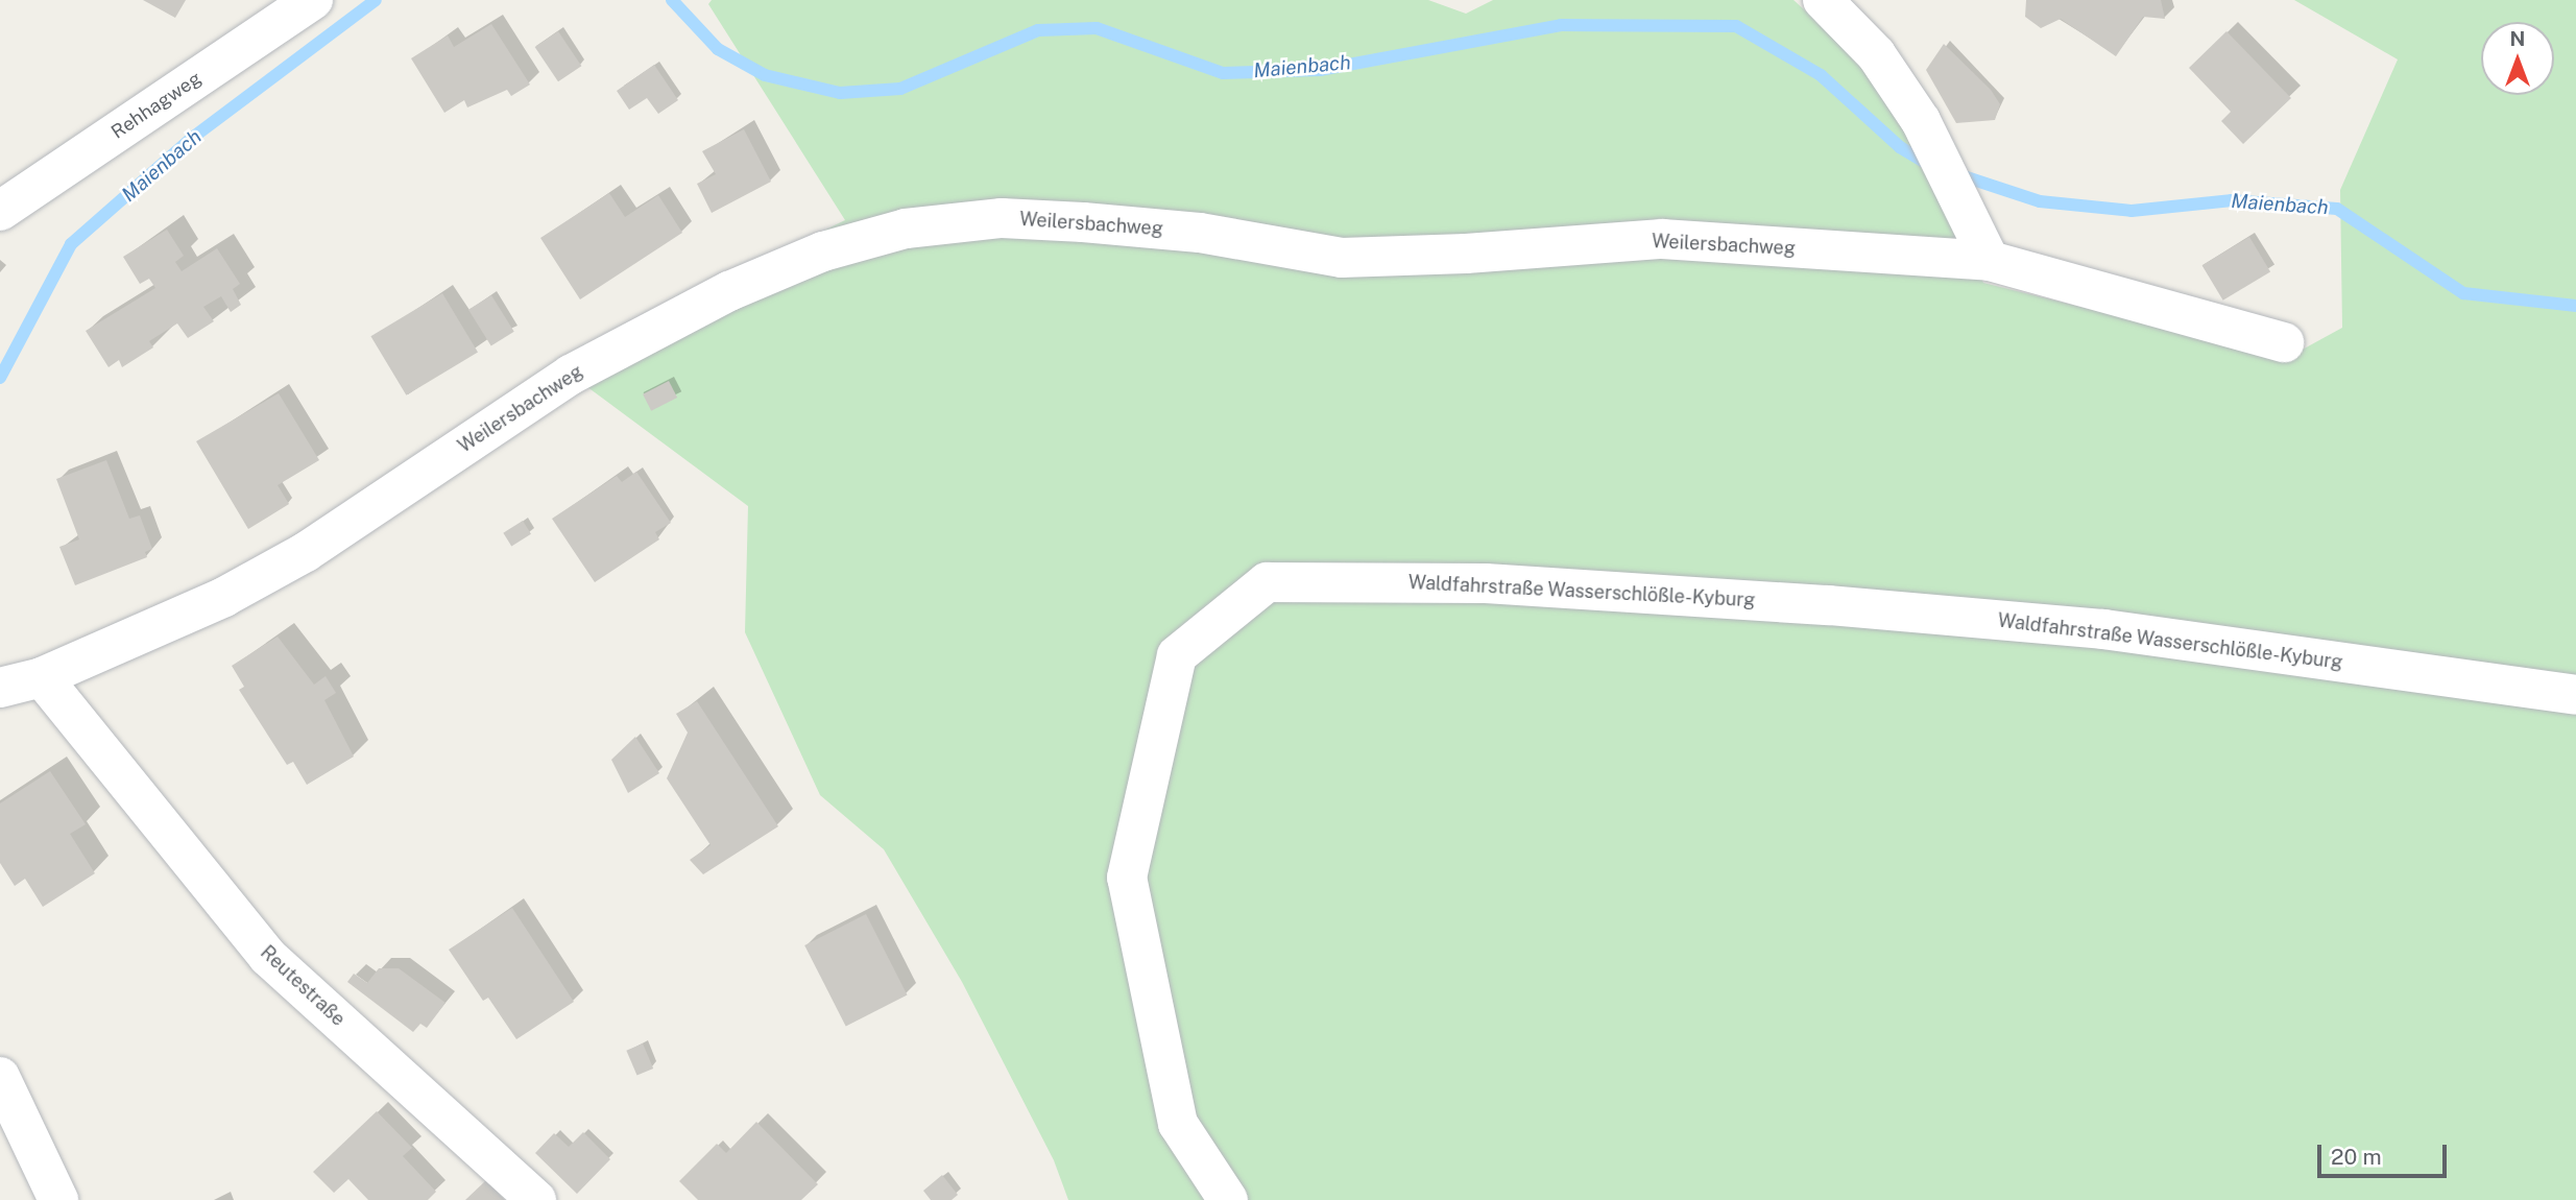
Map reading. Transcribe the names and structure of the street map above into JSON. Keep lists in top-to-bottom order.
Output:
{
  "streets": {
    "street": [
      "Rehhagweg",
      "Weilersbachweg",
      "Waldfahrstraße Wasserschlößle-Kyburg",
      "Reutestraße"
    ]
  },
  "crossings": [
    ["Weilersbachweg", "Reutestraße"]
  ],
  "water": ["Maienbach"],
  "scale_bar": "20 m",
  "north": "top"
}
